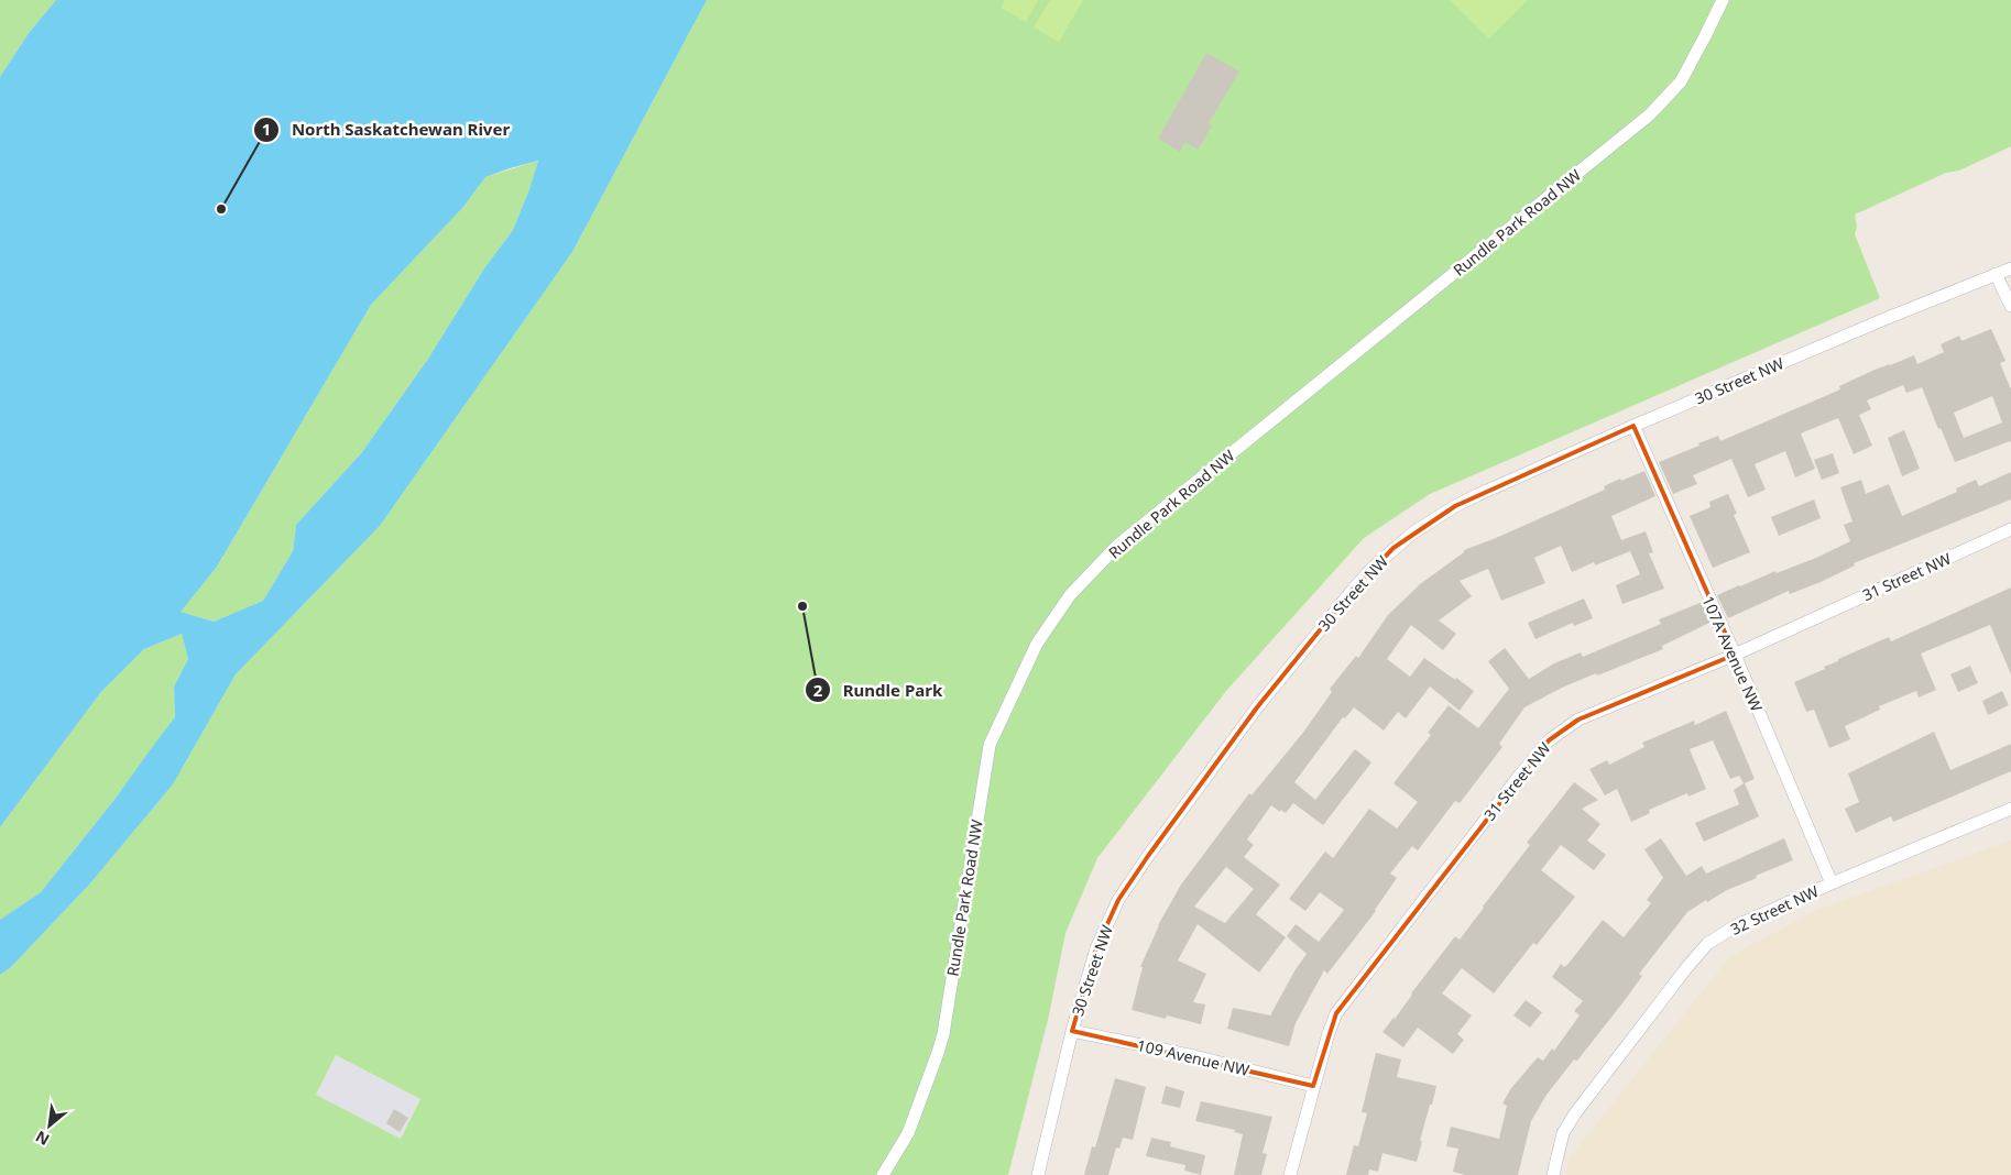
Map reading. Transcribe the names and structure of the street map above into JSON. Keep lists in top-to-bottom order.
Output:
{
  "streets": {
    "street": [
      "Rundle Park Road NW",
      "30 Street NW",
      "31 Street NW",
      "107A Avenue NW",
      "32 Street NW",
      "109 Avenue NW"
    ]
  },
  "crossings": [
    ["30 Street NW", "107A Avenue NW"],
    ["30 Street NW", "109 Avenue NW"],
    ["31 Street NW", "107A Avenue NW"],
    ["31 Street NW", "109 Avenue NW"],
    ["107A Avenue NW", "32 Street NW"]
  ],
  "places": ["North Saskatchewan River", "Rundle Park"],
  "north": "bottom left"
}
